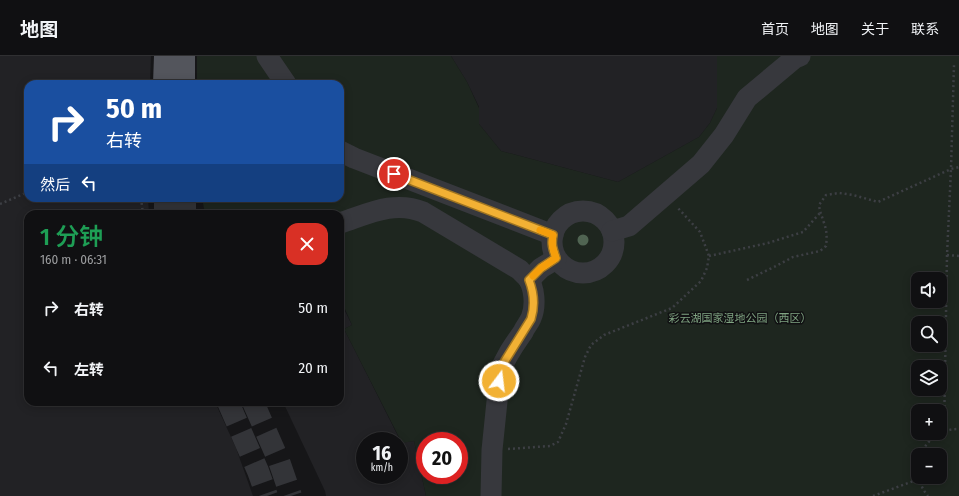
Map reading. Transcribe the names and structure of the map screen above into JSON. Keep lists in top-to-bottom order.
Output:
{
  "parks": ["彩云湖国家湿地公园（西区）"],
  "page": {
    "header": "地图",
    "nav": [
      "首页",
      "地图",
      "关于",
      "联系"
    ],
    "turn": ["50 m", "右转"],
    "then": "然后",
    "heading": ["1 分钟", "160 m · 06:31"],
    "map_buttons": ["+", "−"],
    "list": [
      {
        "name": "右转",
        "value": "50 m"
      },
      {
        "name": "左转",
        "value": "20 m"
      }
    ],
    "speed": "16 km/h",
    "limit": "20"
  }
}
